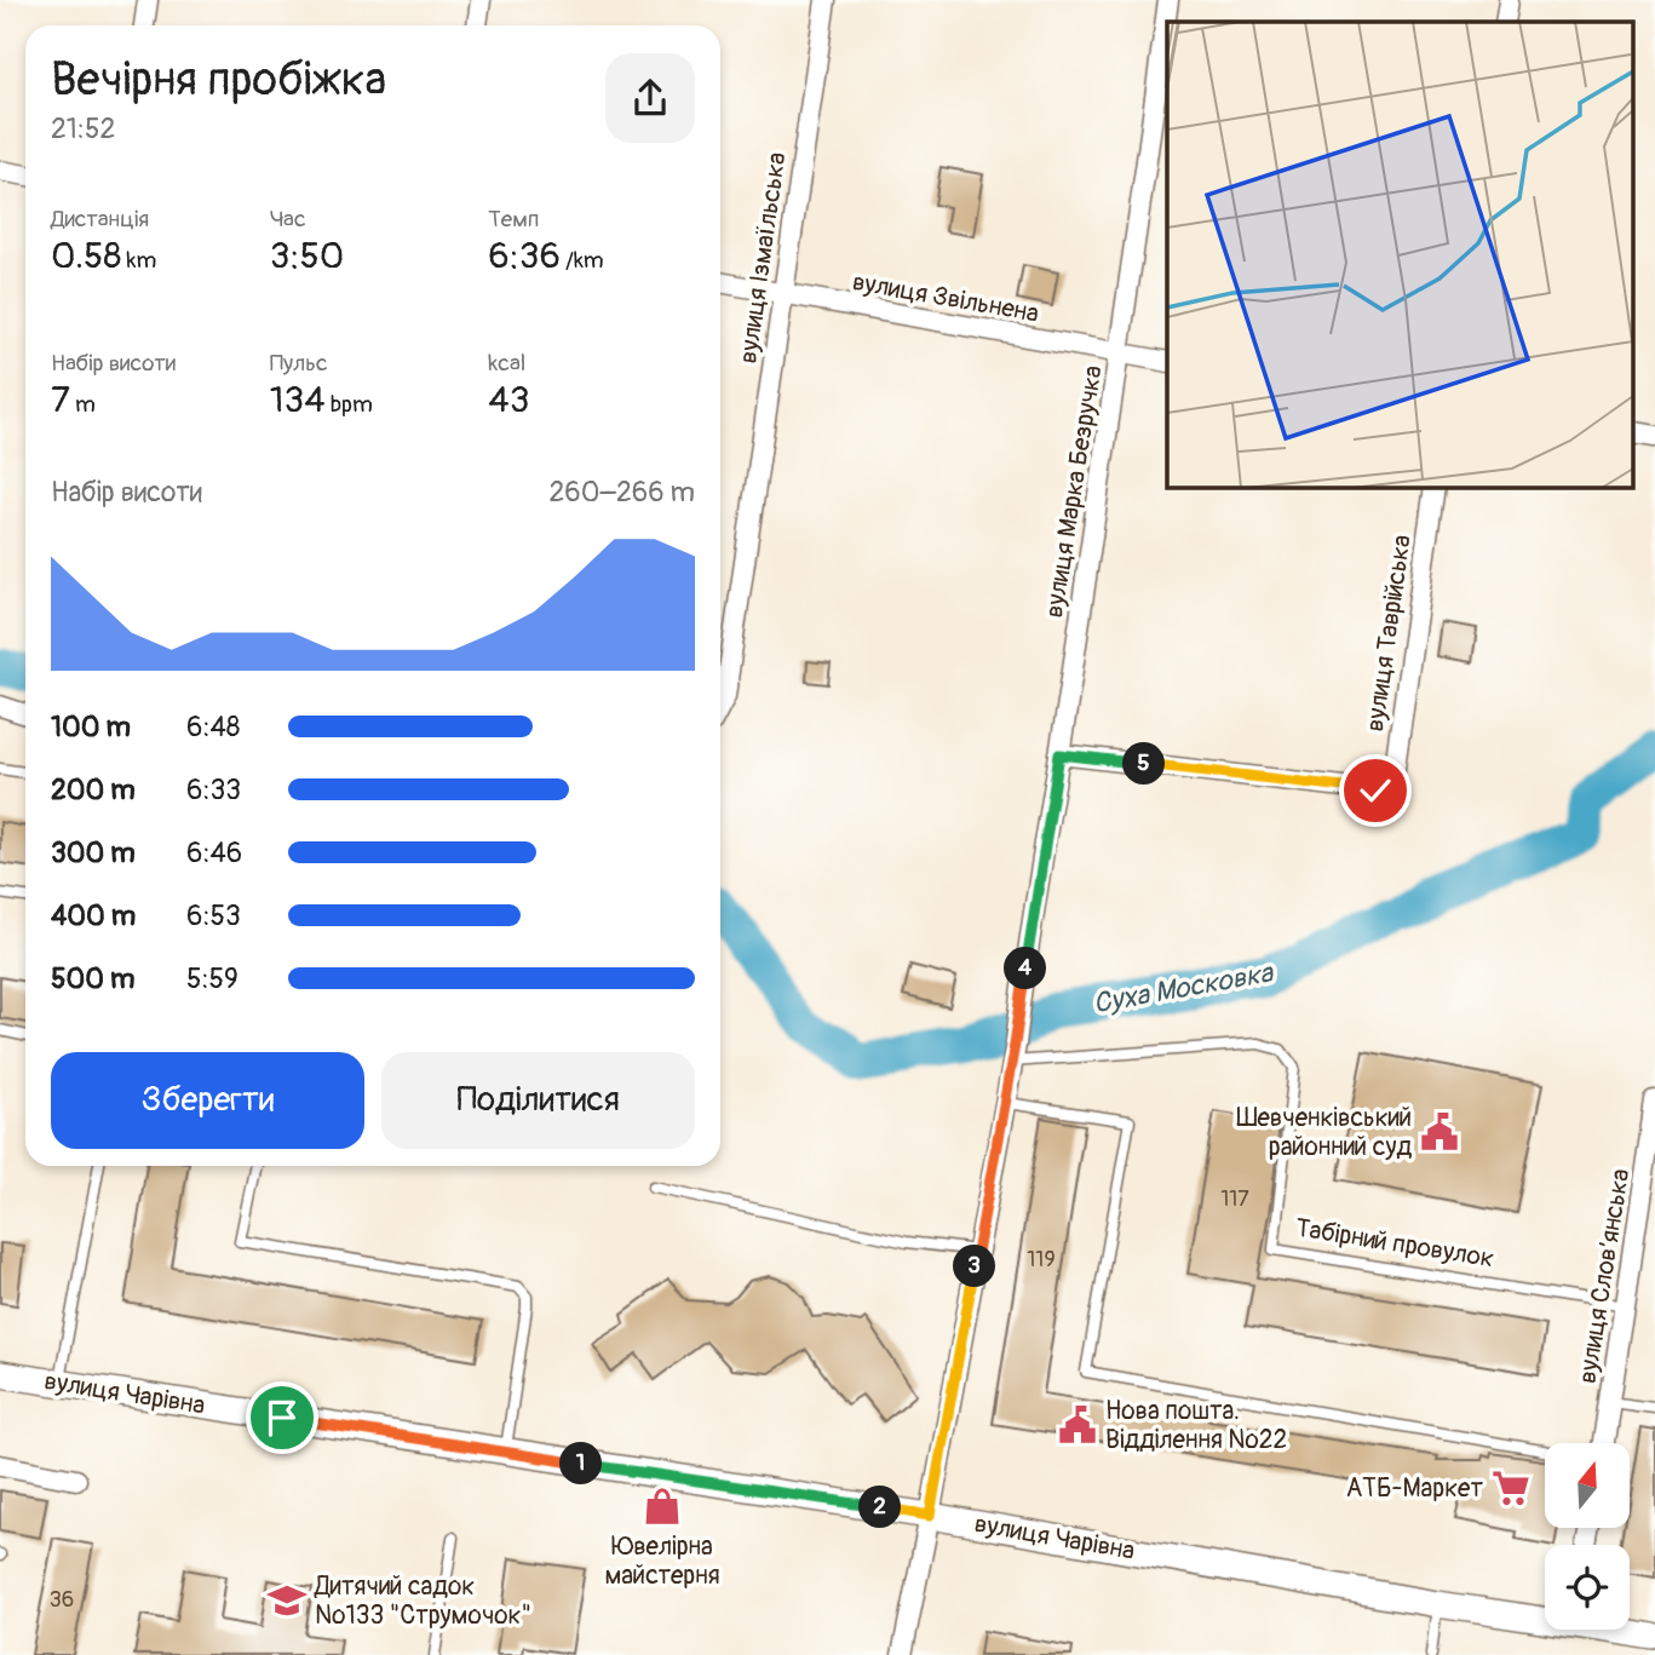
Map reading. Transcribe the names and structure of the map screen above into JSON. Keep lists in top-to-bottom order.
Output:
{
  "streets": {
    "street": [
      "вулиця Ізмаїльська",
      "вулиця Звільнена",
      "вулиця Марка Безручка",
      "вулиця Таврійська",
      "вулиця Слов’янська",
      "вулиця Чарівна"
    ],
    "lane": ["Табірний провулок"]
  },
  "crossings": [
    ["вулиця Ізмаїльська", "вулиця Звільнена"],
    ["вулиця Звільнена", "вулиця Марка Безручка"],
    ["вулиця Марка Безручка", "вулиця Таврійська"],
    ["вулиця Марка Безручка", "Табірний провулок"],
    ["Табірний провулок", "вулиця Слов’янська"]
  ],
  "water": ["Суха Московка"],
  "places": {
    "public building": ["Шевченківський районний суд", "Нова пошта. Відділення №22"],
    "supermarket": ["АТБ-Маркет"],
    "shop": ["Ювелірна майстерня"],
    "school or university": ["Дитячий садок №133 \"Струмочок\""]
  },
  "house_numbers": ["117", "119", "36"],
  "north": "top",
  "page": {
    "heading": ["Вечірня пробіжка", "21:52"],
    "stats": [
      ["Дистанція", "0.58 km"],
      ["Час", "3:50"],
      ["Темп", "6:36 /km"],
      ["Набір висоти", "7 m"],
      ["Пульс", "134 bpm"],
      ["kcal", "43"]
    ],
    "chart": ["Набір висоти", "260–266 m"],
    "list": [
      {
        "name": "100 m",
        "note": "6:48"
      },
      {
        "name": "200 m",
        "note": "6:33"
      },
      {
        "name": "300 m",
        "note": "6:46"
      },
      {
        "name": "400 m",
        "note": "6:53"
      },
      {
        "name": "500 m",
        "note": "5:59"
      }
    ],
    "pins": [
      "5",
      "4",
      "3",
      "1",
      "2"
    ],
    "buttons": ["Зберегти", "Поділитися"]
  }
}
